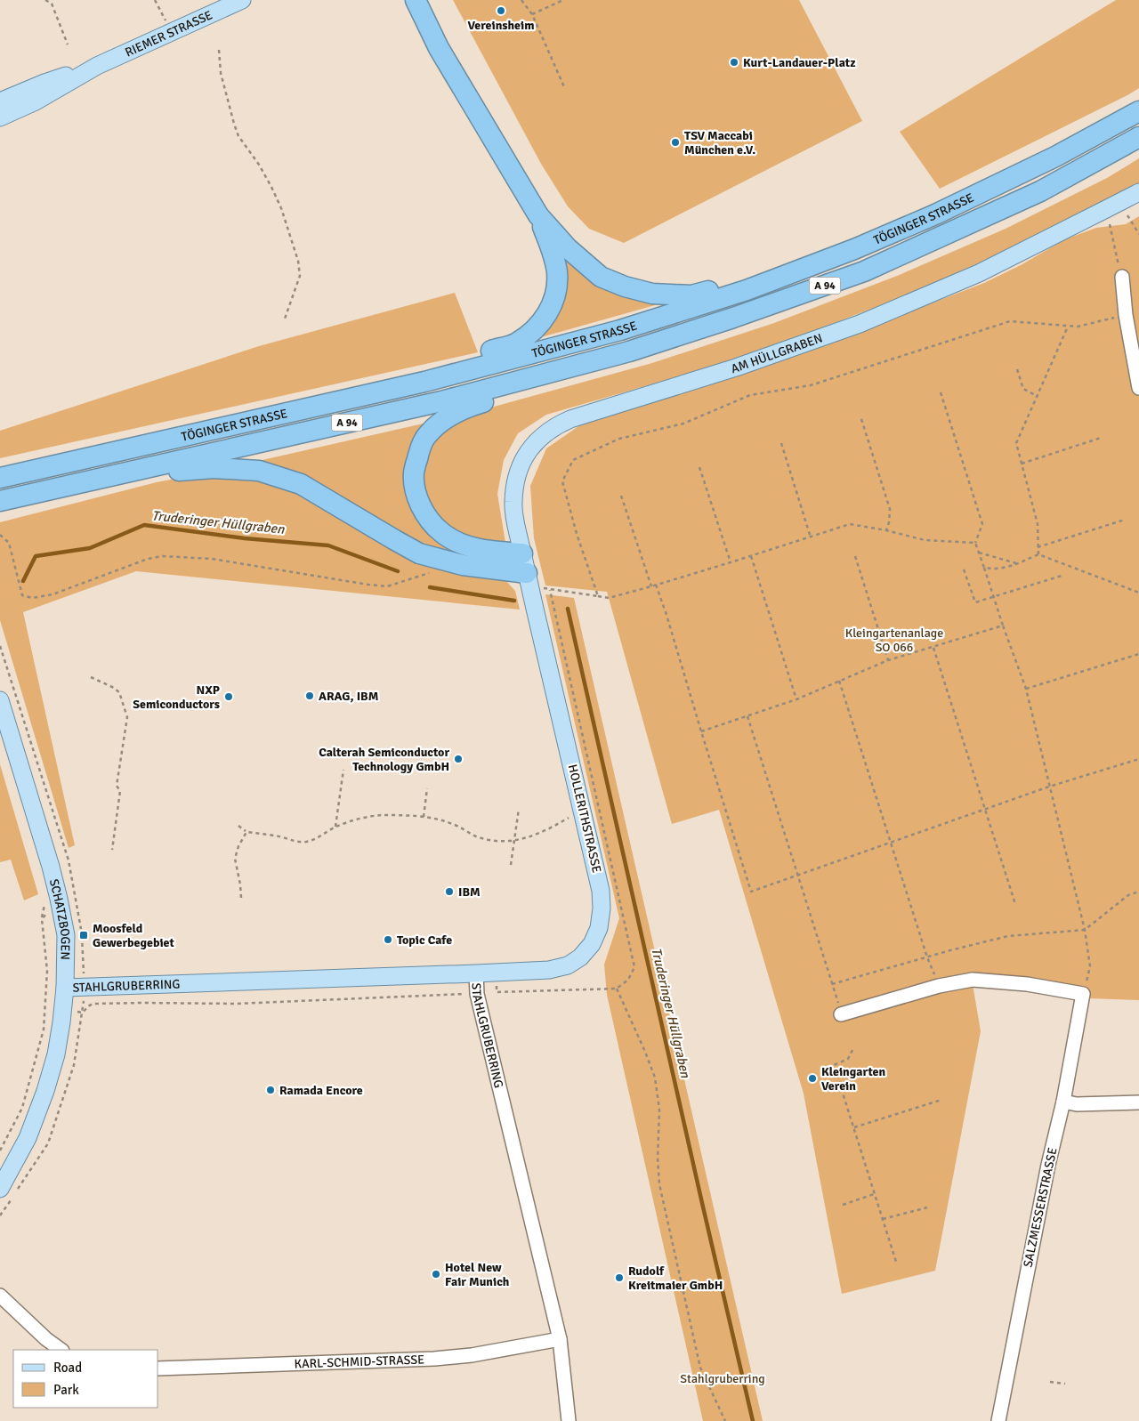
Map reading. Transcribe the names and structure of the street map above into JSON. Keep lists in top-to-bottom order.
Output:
{
  "streets": {
    "highway": ["TÖGINGER STRASSE", "A 94"],
    "main road": [
      "RIEMER STRASSE",
      "AM HÜLLGRABEN",
      "HOLLERITHSTRASSE",
      "SCHATZBOGEN",
      "STAHLGRUBERRING"
    ],
    "street": ["SALZMESSERSTRASSE", "KARL-SCHMID-STRASSE"]
  },
  "crossings": [
    ["AM HÜLLGRABEN", "HOLLERITHSTRASSE"],
    ["HOLLERITHSTRASSE", "STAHLGRUBERRING"],
    ["SCHATZBOGEN", "STAHLGRUBERRING"],
    ["STAHLGRUBERRING", "KARL-SCHMID-STRASSE"]
  ],
  "water": ["Truderinger Hüllgraben"],
  "parks": ["Kleingartenanlage SO 066", "Stahlgruberring"],
  "places": {
    "other": [
      "Vereinsheim",
      "Kurt-Landauer-Platz",
      "TSV Maccabi München e.V.",
      "ARAG, IBM",
      "NXP Semiconductors",
      "Calterah Semiconductor Technology GmbH",
      "IBM",
      "Topic Cafe",
      "Kleingarten Verein",
      "Ramada Encore",
      "Hotel New Fair Munich",
      "Rudolf Kreitmaier GmbH"
    ],
    "transit": ["Moosfeld Gewerbegebiet"]
  },
  "legend": ["Road", "Park"]
}
